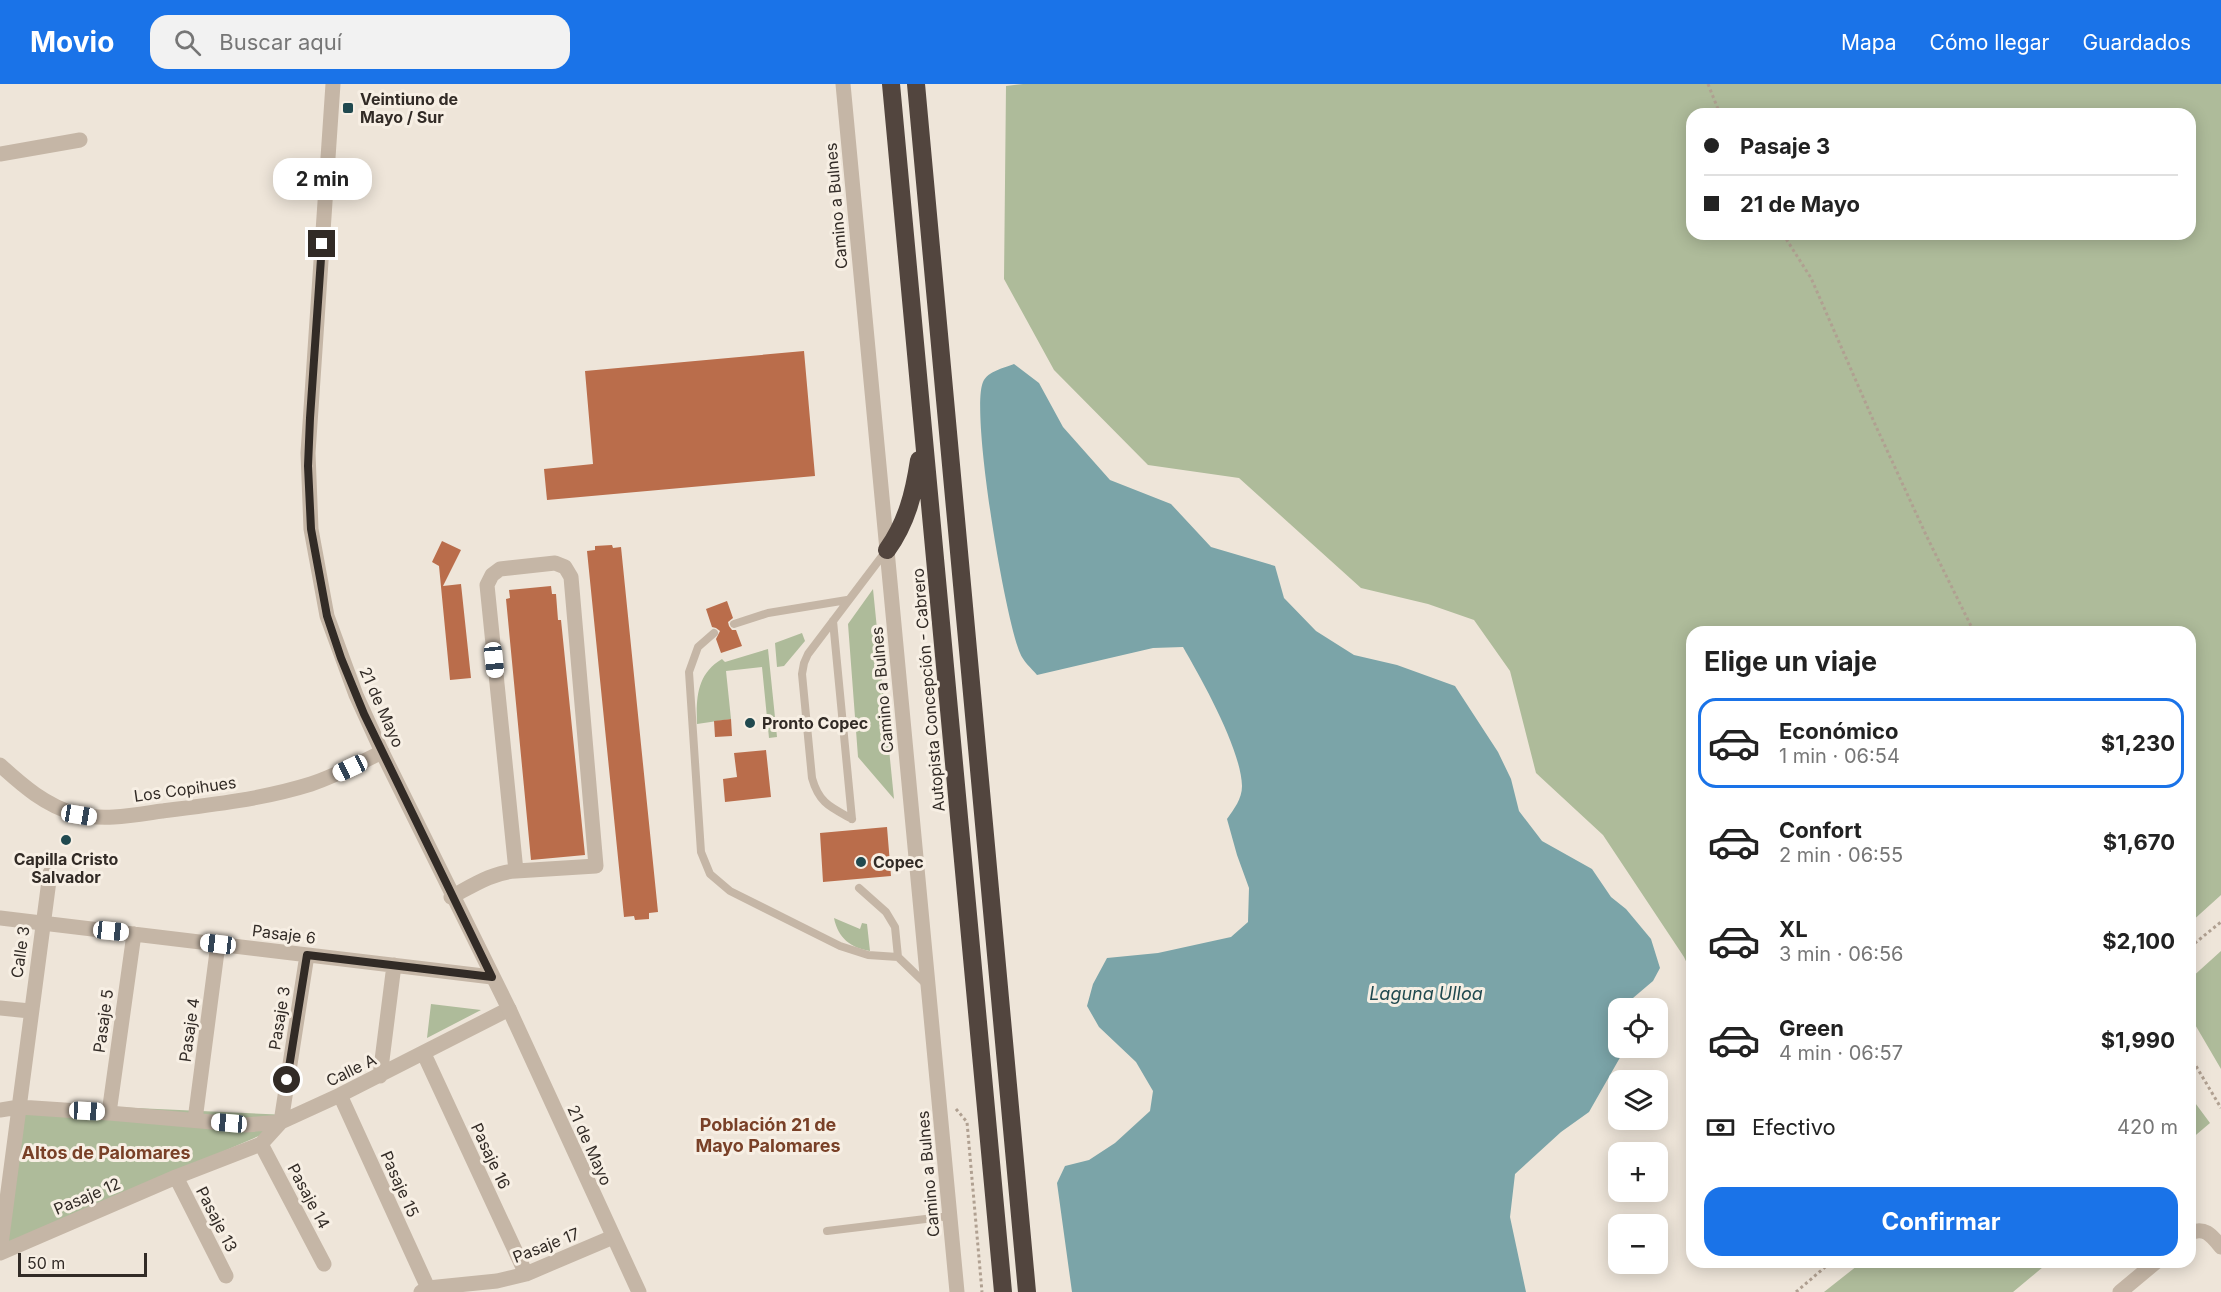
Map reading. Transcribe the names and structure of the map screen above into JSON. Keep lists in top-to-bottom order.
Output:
{
  "streets": {
    "highway": ["Autopista Concepción - Cabrero"],
    "street": [
      "Camino a Bulnes",
      "21 de Mayo",
      "Los Copihues",
      "Pasaje 6",
      "Calle 3",
      "Pasaje 3",
      "Pasaje 5",
      "Pasaje 4",
      "Calle A",
      "Pasaje 16",
      "Pasaje 15",
      "Pasaje 12",
      "Pasaje 14",
      "Pasaje 13",
      "Pasaje 17"
    ]
  },
  "crossings": [
    ["21 de Mayo", "Los Copihues"],
    ["21 de Mayo", "Pasaje 6"],
    ["21 de Mayo", "Calle A"],
    ["21 de Mayo", "Pasaje 17"],
    ["Pasaje 6", "Calle 3"],
    ["Pasaje 6", "Pasaje 3"],
    ["Pasaje 6", "Pasaje 5"],
    ["Pasaje 6", "Pasaje 4"],
    ["Calle 3", "Calle A"],
    ["Calle 3", "Pasaje 12"],
    ["Pasaje 3", "Calle A"],
    ["Pasaje 3", "Pasaje 12"],
    ["Pasaje 5", "Calle A"],
    ["Pasaje 4", "Calle A"],
    ["Calle A", "Pasaje 16"],
    ["Calle A", "Pasaje 15"],
    ["Calle A", "Pasaje 12"],
    ["Pasaje 16", "Pasaje 17"],
    ["Pasaje 15", "Pasaje 17"],
    ["Pasaje 12", "Pasaje 14"],
    ["Pasaje 12", "Pasaje 13"]
  ],
  "districts": ["Población 21 de Mayo Palomares", "Altos de Palomares"],
  "water": ["Laguna Ulloa"],
  "places": {
    "transit": ["Veintiuno de Mayo / Sur"],
    "other": ["Pronto Copec", "Capilla Cristo Salvador", "Copec"]
  },
  "scale_bar": "50 m",
  "page": {
    "header": "Movio",
    "search": "Buscar aquí",
    "nav": ["Mapa", "Cómo llegar", "Guardados"],
    "banner": ["Pasaje 3", "21 de Mayo"],
    "bubble": "2 min",
    "heading": "Elige un viaje",
    "list": [
      {
        "name": "Económico",
        "note": "1 min · 06:54",
        "value": "$1,230"
      },
      {
        "name": "Confort",
        "note": "2 min · 06:55",
        "value": "$1,670"
      },
      {
        "name": "XL",
        "note": "3 min · 06:56",
        "value": "$2,100"
      },
      {
        "name": "Green",
        "note": "4 min · 06:57",
        "value": "$1,990"
      }
    ],
    "map_buttons": ["+", "−"],
    "pay": ["Efectivo", "420 m"],
    "buttons": "Confirmar",
    "scale": "50 m"
  }
}
